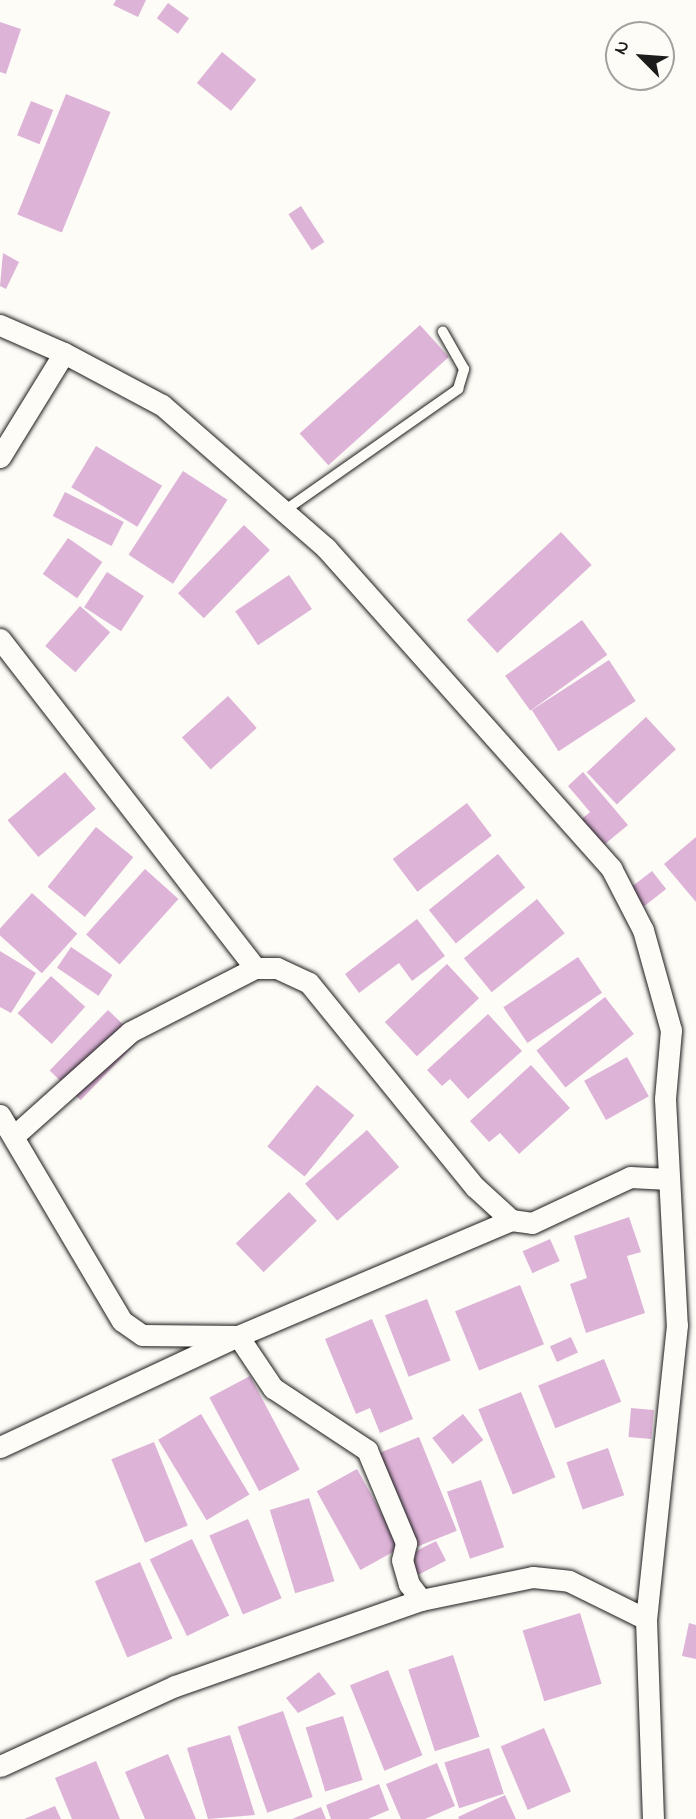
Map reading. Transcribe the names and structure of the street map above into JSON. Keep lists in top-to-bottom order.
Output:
{
  "north": "top left"
}
